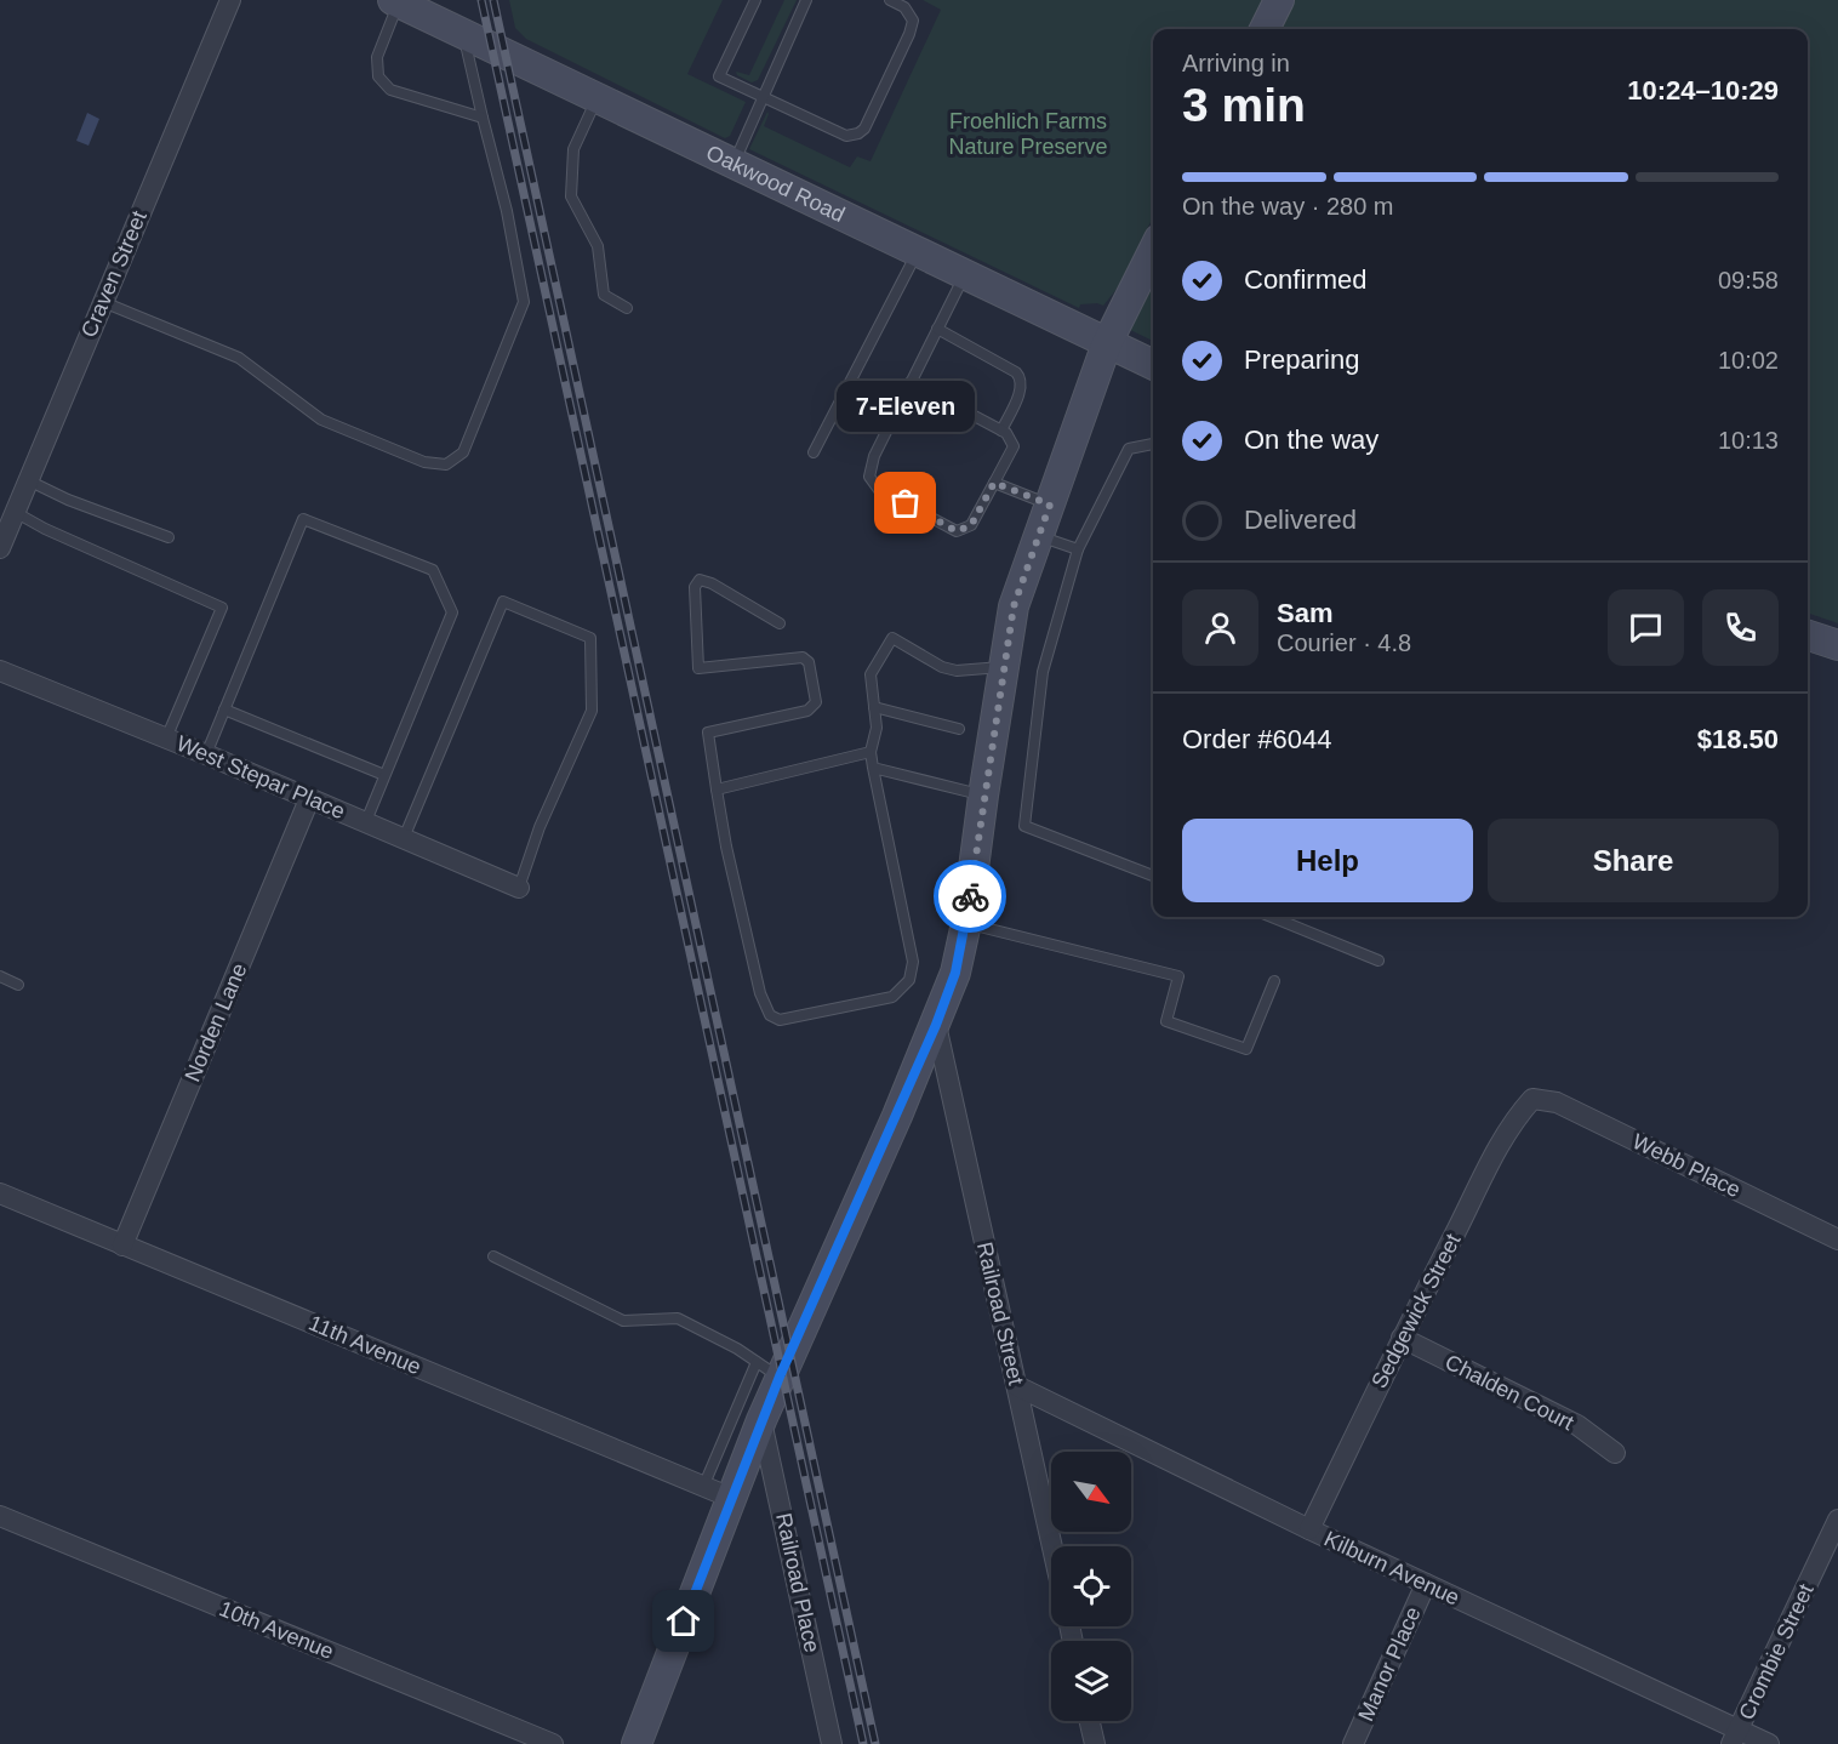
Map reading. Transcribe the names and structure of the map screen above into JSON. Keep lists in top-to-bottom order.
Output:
{
  "streets": {
    "street": [
      "Oakwood Road",
      "Craven Street",
      "West Stepar Place",
      "Norden Lane",
      "Webb Place",
      "Sedgewick Street",
      "Railroad Street",
      "11th Avenue",
      "Chalden Court",
      "Kilburn Avenue",
      "Railroad Place",
      "10th Avenue",
      "Crombie Street",
      "Manor Place"
    ]
  },
  "crossings": [
    ["West Stepar Place", "Norden Lane"],
    ["Norden Lane", "11th Avenue"],
    ["Webb Place", "Sedgewick Street"],
    ["Sedgewick Street", "Chalden Court"],
    ["Sedgewick Street", "Kilburn Avenue"],
    ["Railroad Street", "Kilburn Avenue"],
    ["Kilburn Avenue", "Crombie Street"],
    ["Kilburn Avenue", "Manor Place"]
  ],
  "parks": ["Froehlich Farms Nature Preserve"],
  "places": ["7-Eleven"],
  "north": "bottom right",
  "page": {
    "heading": ["3 min", "Arriving in", "10:24–10:29"],
    "panel": [
      "Sam",
      "Courier · 4.8",
      "Order #6044",
      "$18.50"
    ],
    "bar": "On the way · 280 m",
    "list": [
      ["Confirmed", "09:58"],
      ["Preparing", "10:02"],
      ["On the way", "10:13"],
      "Delivered"
    ],
    "bubble": "7-Eleven",
    "buttons": ["Help", "Share"]
  }
}
